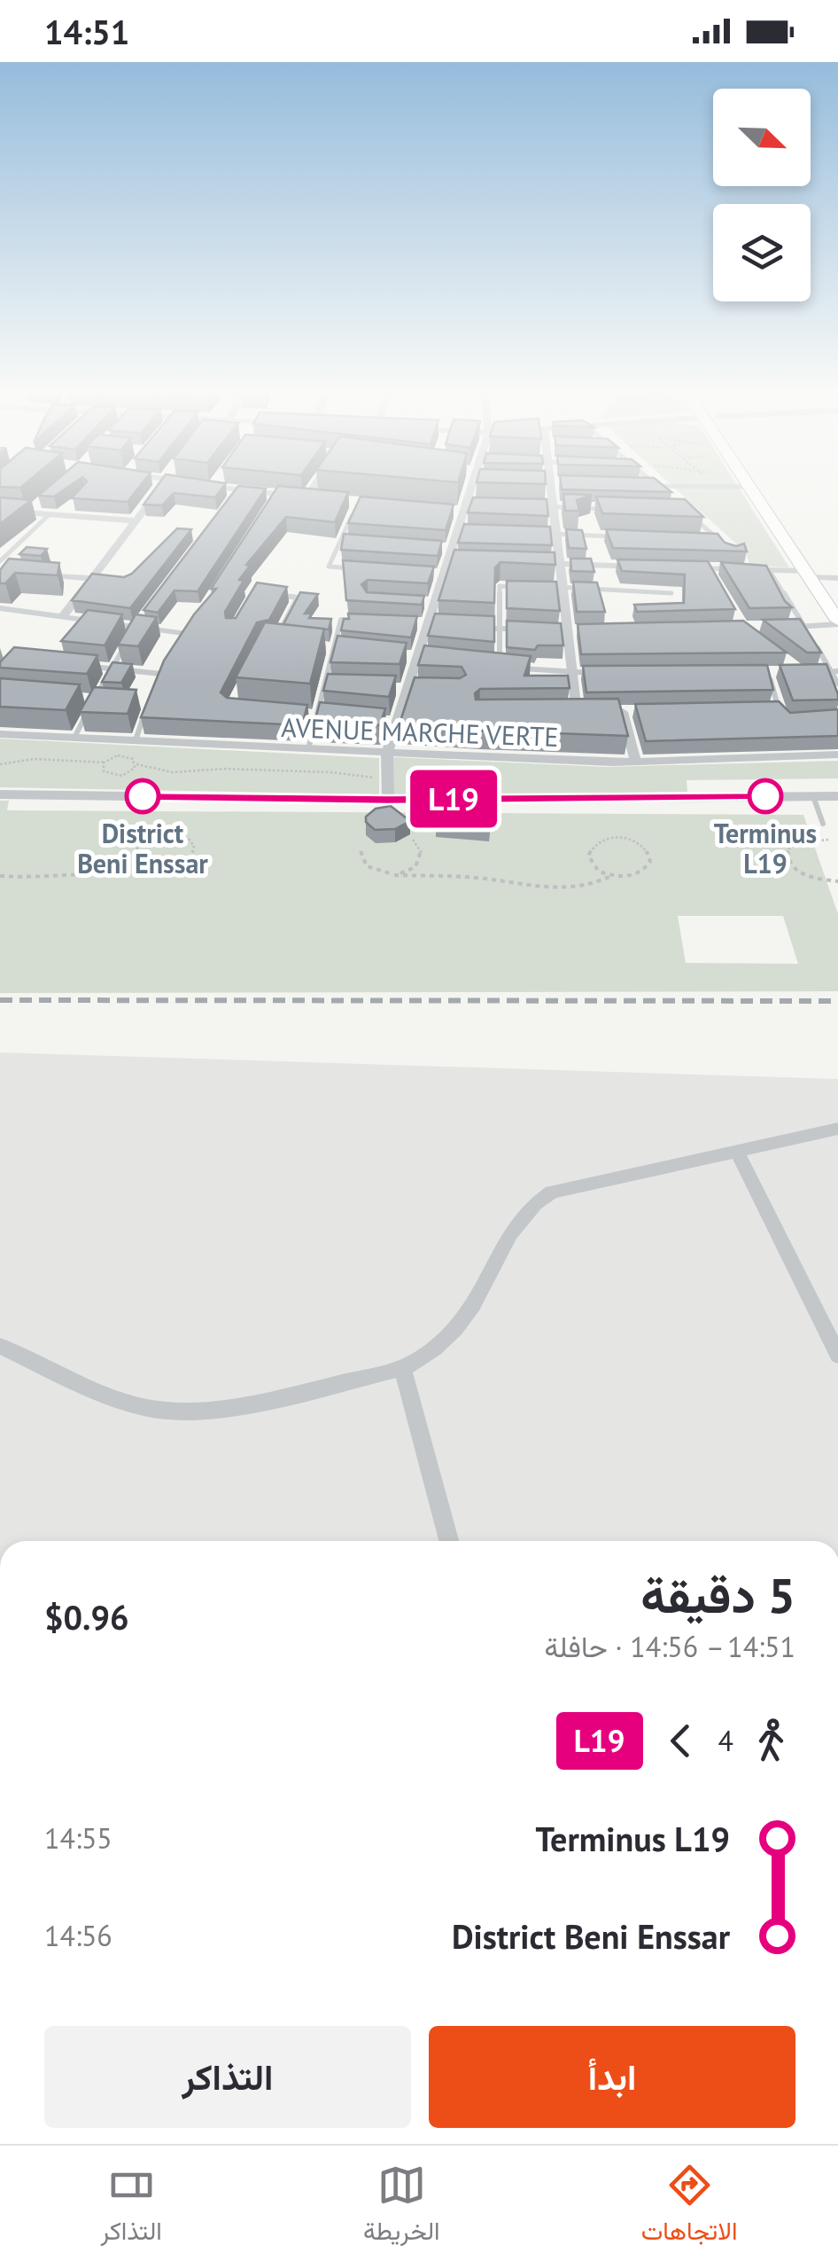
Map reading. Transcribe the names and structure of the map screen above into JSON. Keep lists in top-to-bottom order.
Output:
{
  "streets": {
    "street": ["AVENUE MARCHE VERTE"]
  },
  "places": ["District Beni Enssar", "Terminus L19"],
  "lines": ["bus line L19"],
  "north": "bottom right",
  "page": {
    "status": "14:51",
    "on_map": "L19",
    "heading": ["5 دقيقة", "14:51 – 14:56 · حافلة", "$0.96"],
    "legs": ["4", "L19"],
    "list": [
      {
        "name": "Terminus L19",
        "value": "14:55"
      },
      {
        "name": "District Beni Enssar",
        "value": "14:56"
      }
    ],
    "buttons": ["ابدأ", "التذاكر"],
    "tabs": ["الاتجاهات", "الخريطة", "التذاكر"]
  }
}
